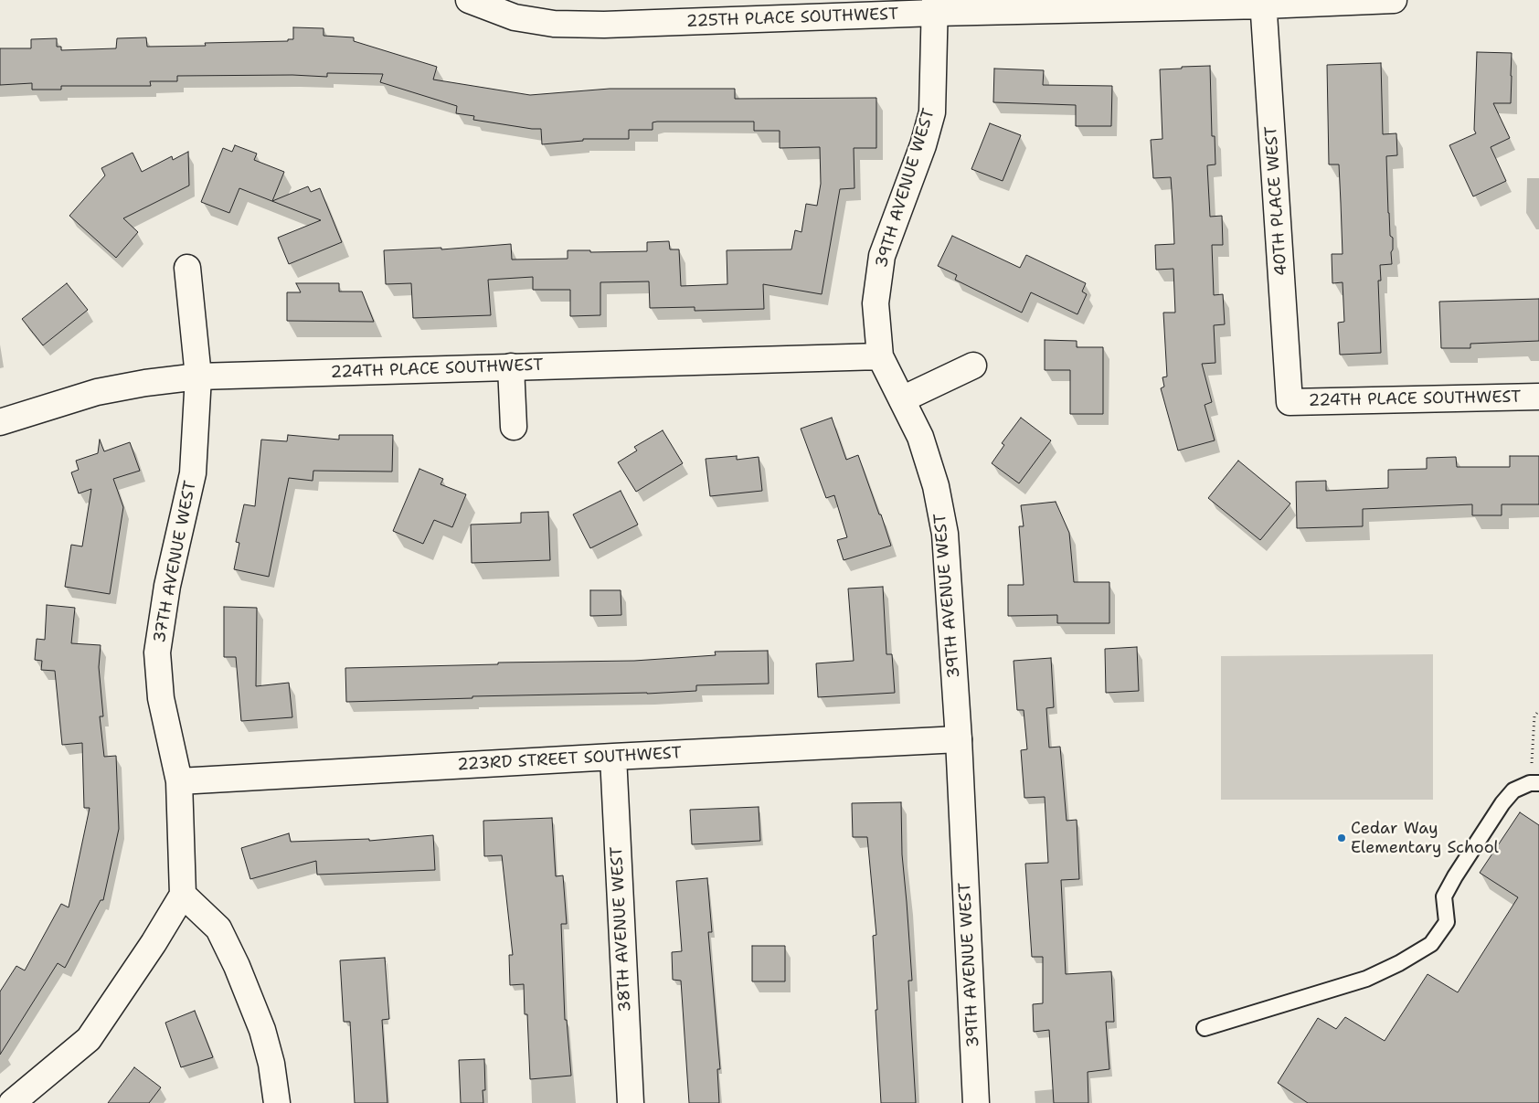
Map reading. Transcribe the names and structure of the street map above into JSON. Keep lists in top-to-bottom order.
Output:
{
  "streets": {
    "street": [
      "225TH PLACE SOUTHWEST",
      "39TH AVENUE WEST",
      "40TH PLACE WEST",
      "224TH PLACE SOUTHWEST",
      "37TH AVENUE WEST",
      "223RD STREET SOUTHWEST",
      "38TH AVENUE WEST"
    ]
  },
  "crossings": [
    ["225TH PLACE SOUTHWEST", "39TH AVENUE WEST"],
    ["225TH PLACE SOUTHWEST", "40TH PLACE WEST"],
    ["39TH AVENUE WEST", "224TH PLACE SOUTHWEST"],
    ["39TH AVENUE WEST", "223RD STREET SOUTHWEST"],
    ["40TH PLACE WEST", "224TH PLACE SOUTHWEST"],
    ["224TH PLACE SOUTHWEST", "37TH AVENUE WEST"],
    ["37TH AVENUE WEST", "223RD STREET SOUTHWEST"],
    ["223RD STREET SOUTHWEST", "38TH AVENUE WEST"]
  ],
  "places": ["Cedar Way Elementary School"]
}
